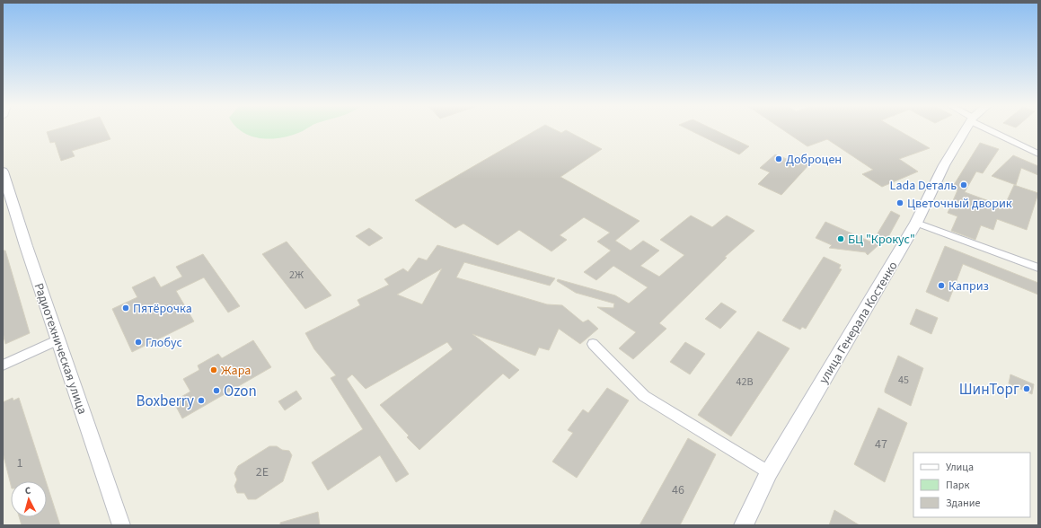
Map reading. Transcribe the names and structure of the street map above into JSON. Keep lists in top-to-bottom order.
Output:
{
  "streets": {
    "main road": ["улица Генерала Костенко"],
    "street": ["Радиотехническая улица"]
  },
  "places": [
    "Доброцен",
    "Lada Dеталь",
    "Цветочный дворик",
    "БЦ \"Крокус\"",
    "Каприз",
    "Пятёрочка",
    "Глобус",
    "Жара",
    "ШинТорг",
    "Ozon",
    "Boxberry"
  ],
  "house_numbers": [
    "2Ж",
    "45",
    "42В",
    "47",
    "1",
    "2Е",
    "46"
  ],
  "legend": ["Улица", "Парк", "Здание"],
  "north": "top"
}
